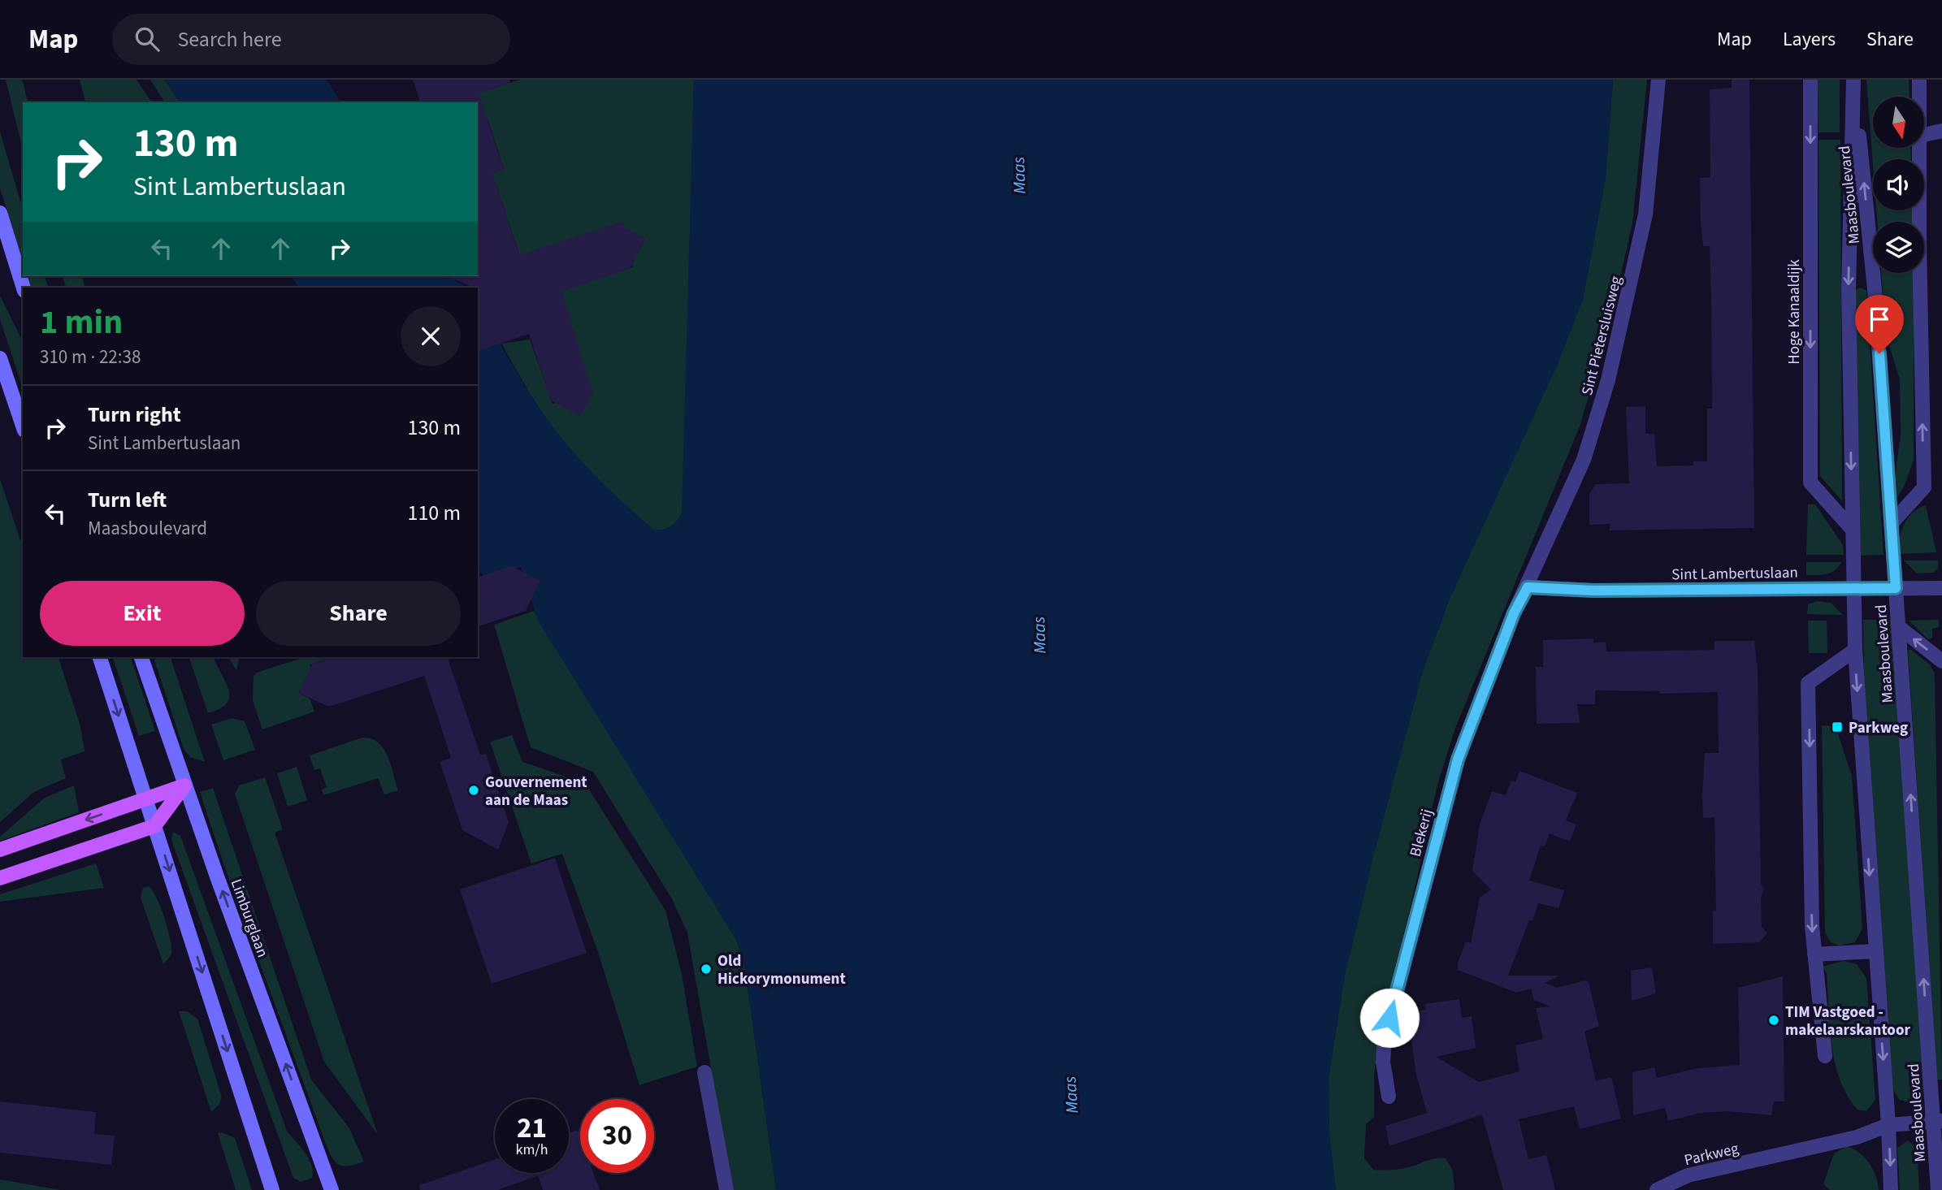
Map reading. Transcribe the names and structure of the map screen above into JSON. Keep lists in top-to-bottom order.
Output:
{
  "streets": {
    "main road": ["Limburglaan"],
    "street": [
      "Maasboulevard",
      "Hoge Kanaaldijk",
      "Sint Pietersluisweg",
      "Sint Lambertuslaan",
      "Blekerij",
      "Parkweg"
    ]
  },
  "crossings": [
    ["Maasboulevard", "Hoge Kanaaldijk"],
    ["Maasboulevard", "Sint Lambertuslaan"],
    ["Maasboulevard", "Parkweg"],
    ["Sint Pietersluisweg", "Sint Lambertuslaan"],
    ["Sint Pietersluisweg", "Blekerij"],
    ["Sint Lambertuslaan", "Blekerij"]
  ],
  "water": ["Maas"],
  "places": {
    "transit": ["Parkweg"],
    "other": ["Gouvernement aan de Maas", "Old Hickorymonument", "TIM Vastgoed - makelaarskantoor"]
  },
  "north": "bottom",
  "page": {
    "header": "Map",
    "search": "Search here",
    "nav": ["Map", "Layers", "Share"],
    "turn": ["130 m", "Sint Lambertuslaan"],
    "heading": ["1 min", "310 m · 22:38"],
    "list": [
      {
        "name": "Turn right",
        "note": "Sint Lambertuslaan",
        "value": "130 m"
      },
      {
        "name": "Turn left",
        "note": "Maasboulevard",
        "value": "110 m"
      }
    ],
    "buttons": ["Exit", "Share"],
    "speed": "21 km/h",
    "limit": "30"
  }
}
